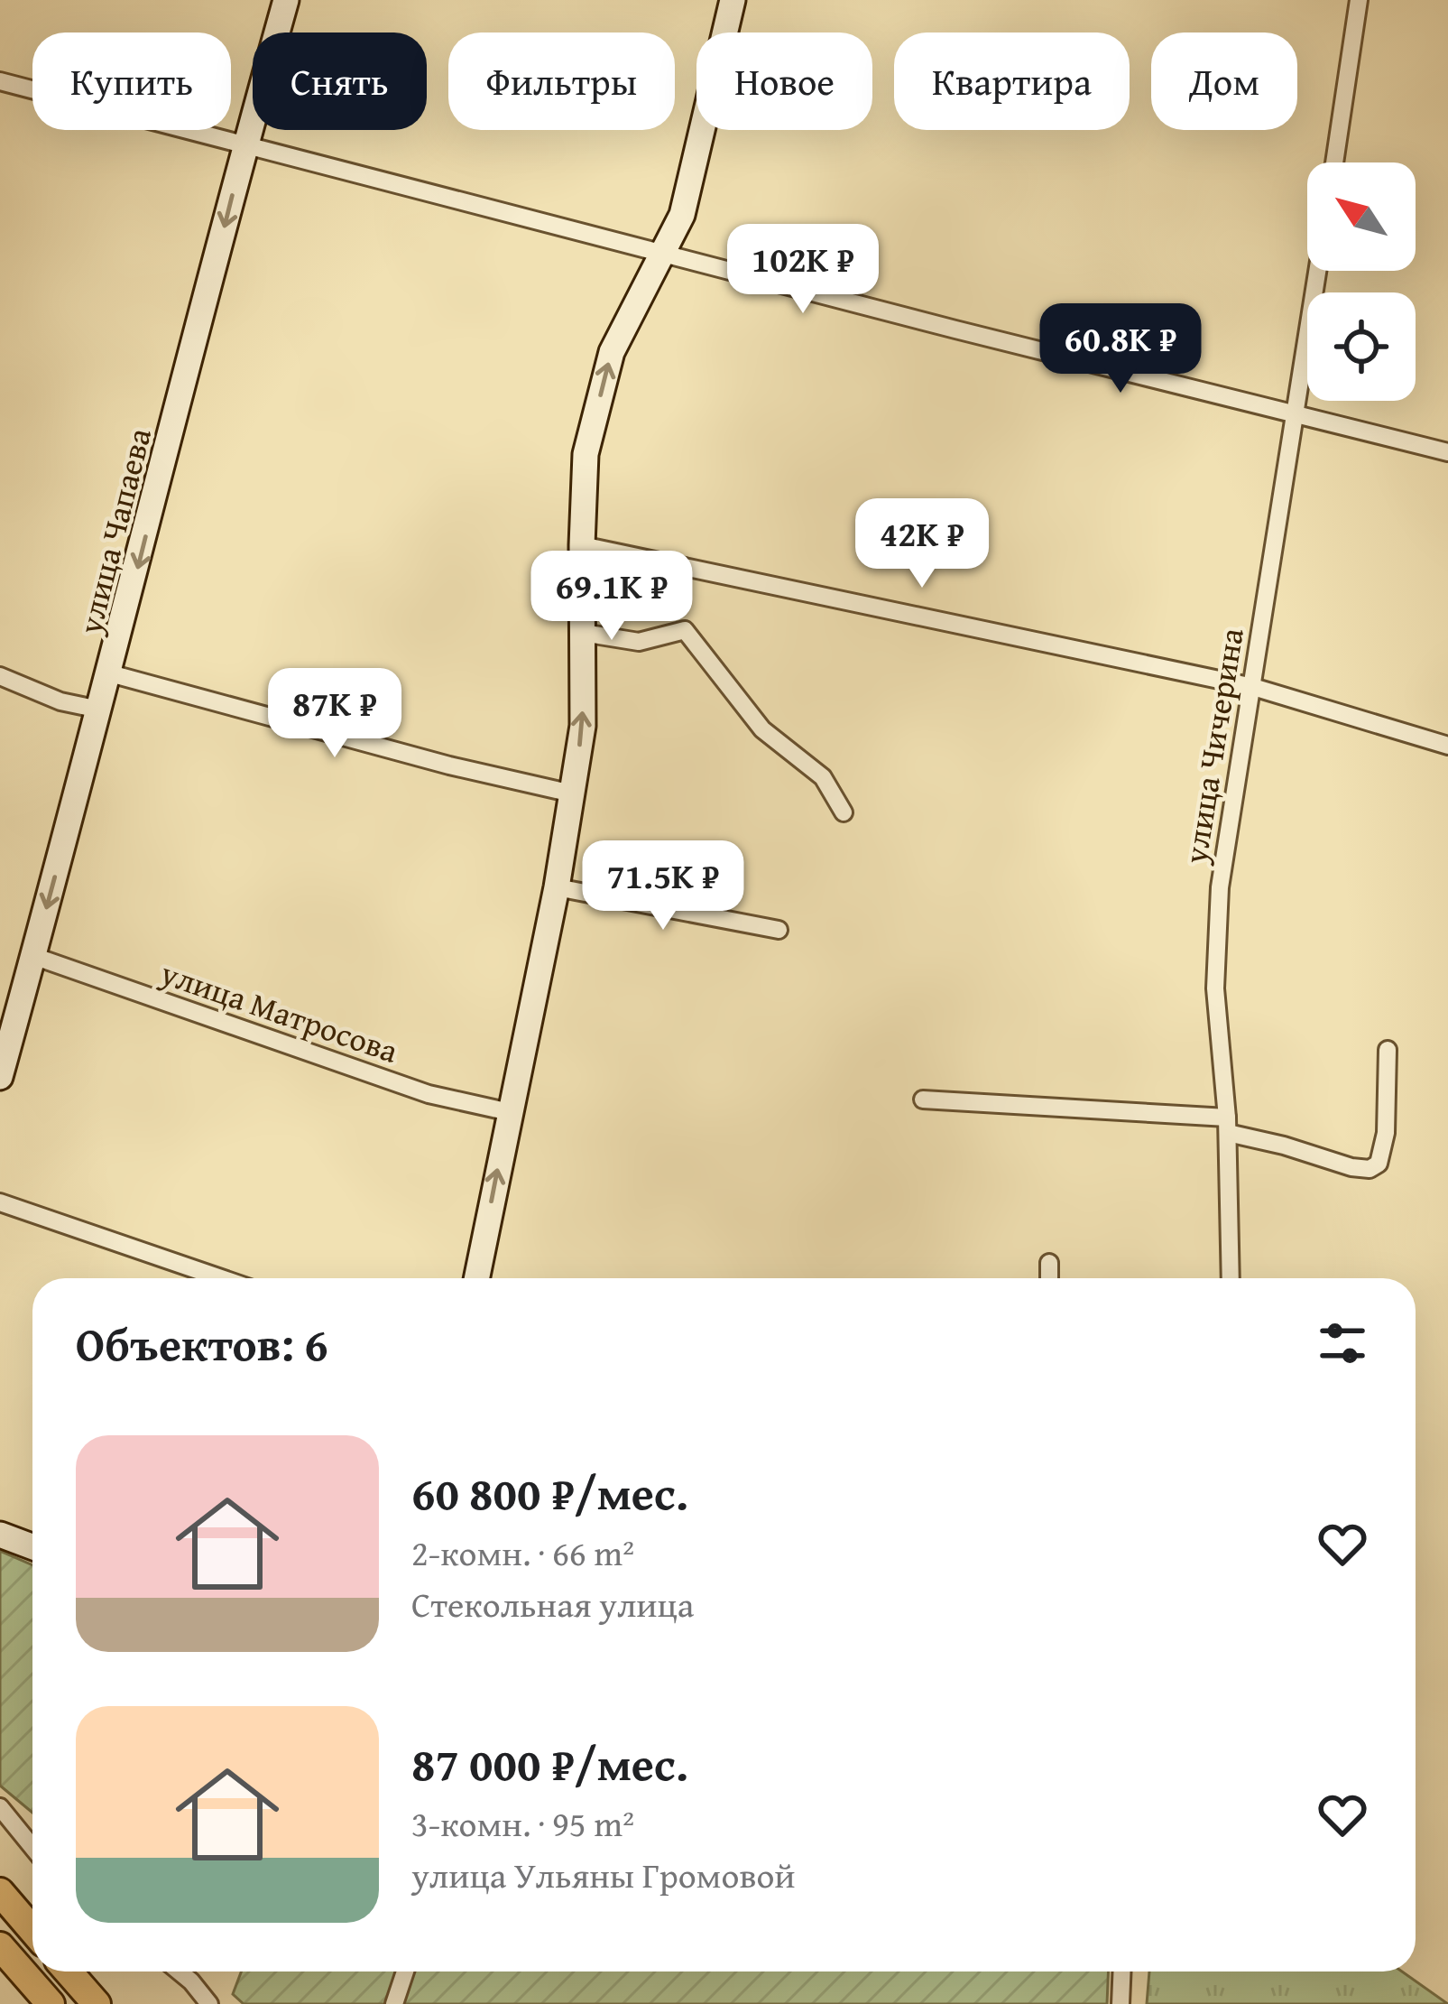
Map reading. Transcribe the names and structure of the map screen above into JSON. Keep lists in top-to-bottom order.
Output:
{
  "streets": {
    "main road": ["улица Чапаева"],
    "street": ["улица Чичерина", "улица Матросова"]
  },
  "crossings": [
    ["улица Чапаева", "улица Матросова"]
  ],
  "one_way": ["улица Чапаева"],
  "north": "top left",
  "page": {
    "chip": [
      "Купить",
      "Снять",
      "Фильтры",
      "Новое",
      "Квартира",
      "Дом"
    ],
    "price": [
      "102K ₽",
      "60.8K ₽",
      "42K ₽",
      "69.1K ₽",
      "87K ₽",
      "71.5K ₽"
    ],
    "heading": "Объектов: 6",
    "list": [
      {
        "name": "60 800 ₽/мес.",
        "note": "2-комн. · 66 m² · Стекольная улица"
      },
      {
        "name": "87 000 ₽/мес.",
        "note": "3-комн. · 95 m² · улица Ульяны Громовой"
      }
    ]
  }
}
